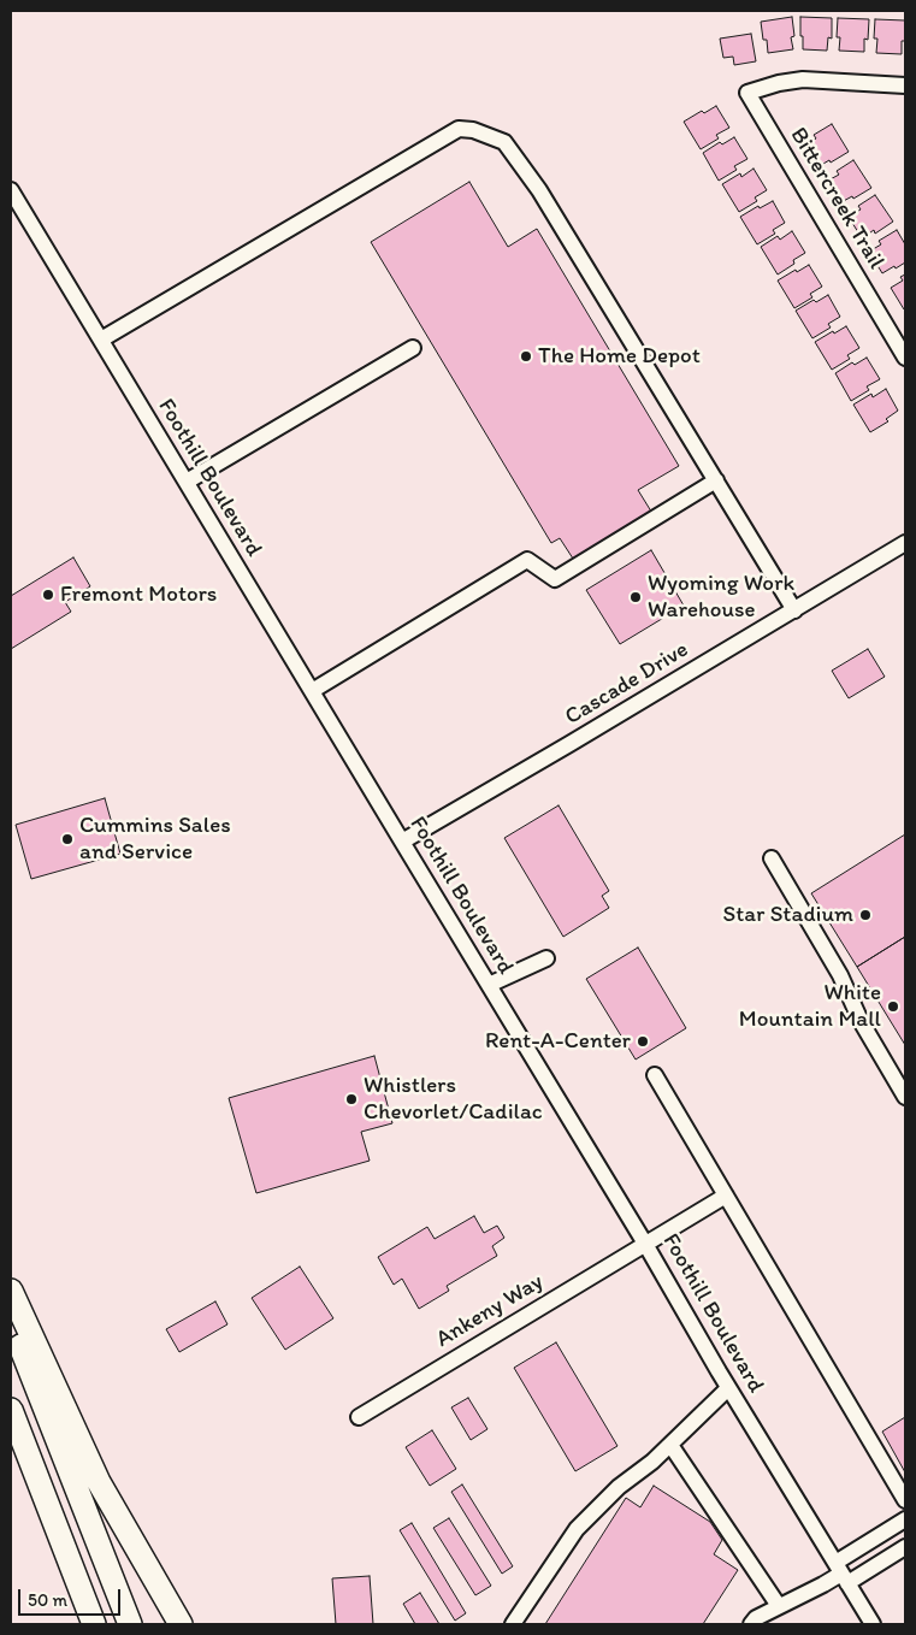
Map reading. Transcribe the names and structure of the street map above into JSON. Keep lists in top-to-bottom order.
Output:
{
  "streets": {
    "street": [
      "Bittercreek Trail",
      "Foothill Boulevard",
      "Cascade Drive",
      "Ankeny Way"
    ]
  },
  "crossings": [
    ["Foothill Boulevard", "Cascade Drive"],
    ["Foothill Boulevard", "Ankeny Way"]
  ],
  "places": [
    "The Home Depot",
    "Fremont Motors",
    "Wyoming Work Warehouse",
    "Cummins Sales and Service",
    "Star Stadium",
    "White Mountain Mall",
    "Rent-A-Center",
    "Whistlers Chevorlet/Cadilac"
  ],
  "scale_bar": "50 m"
}
